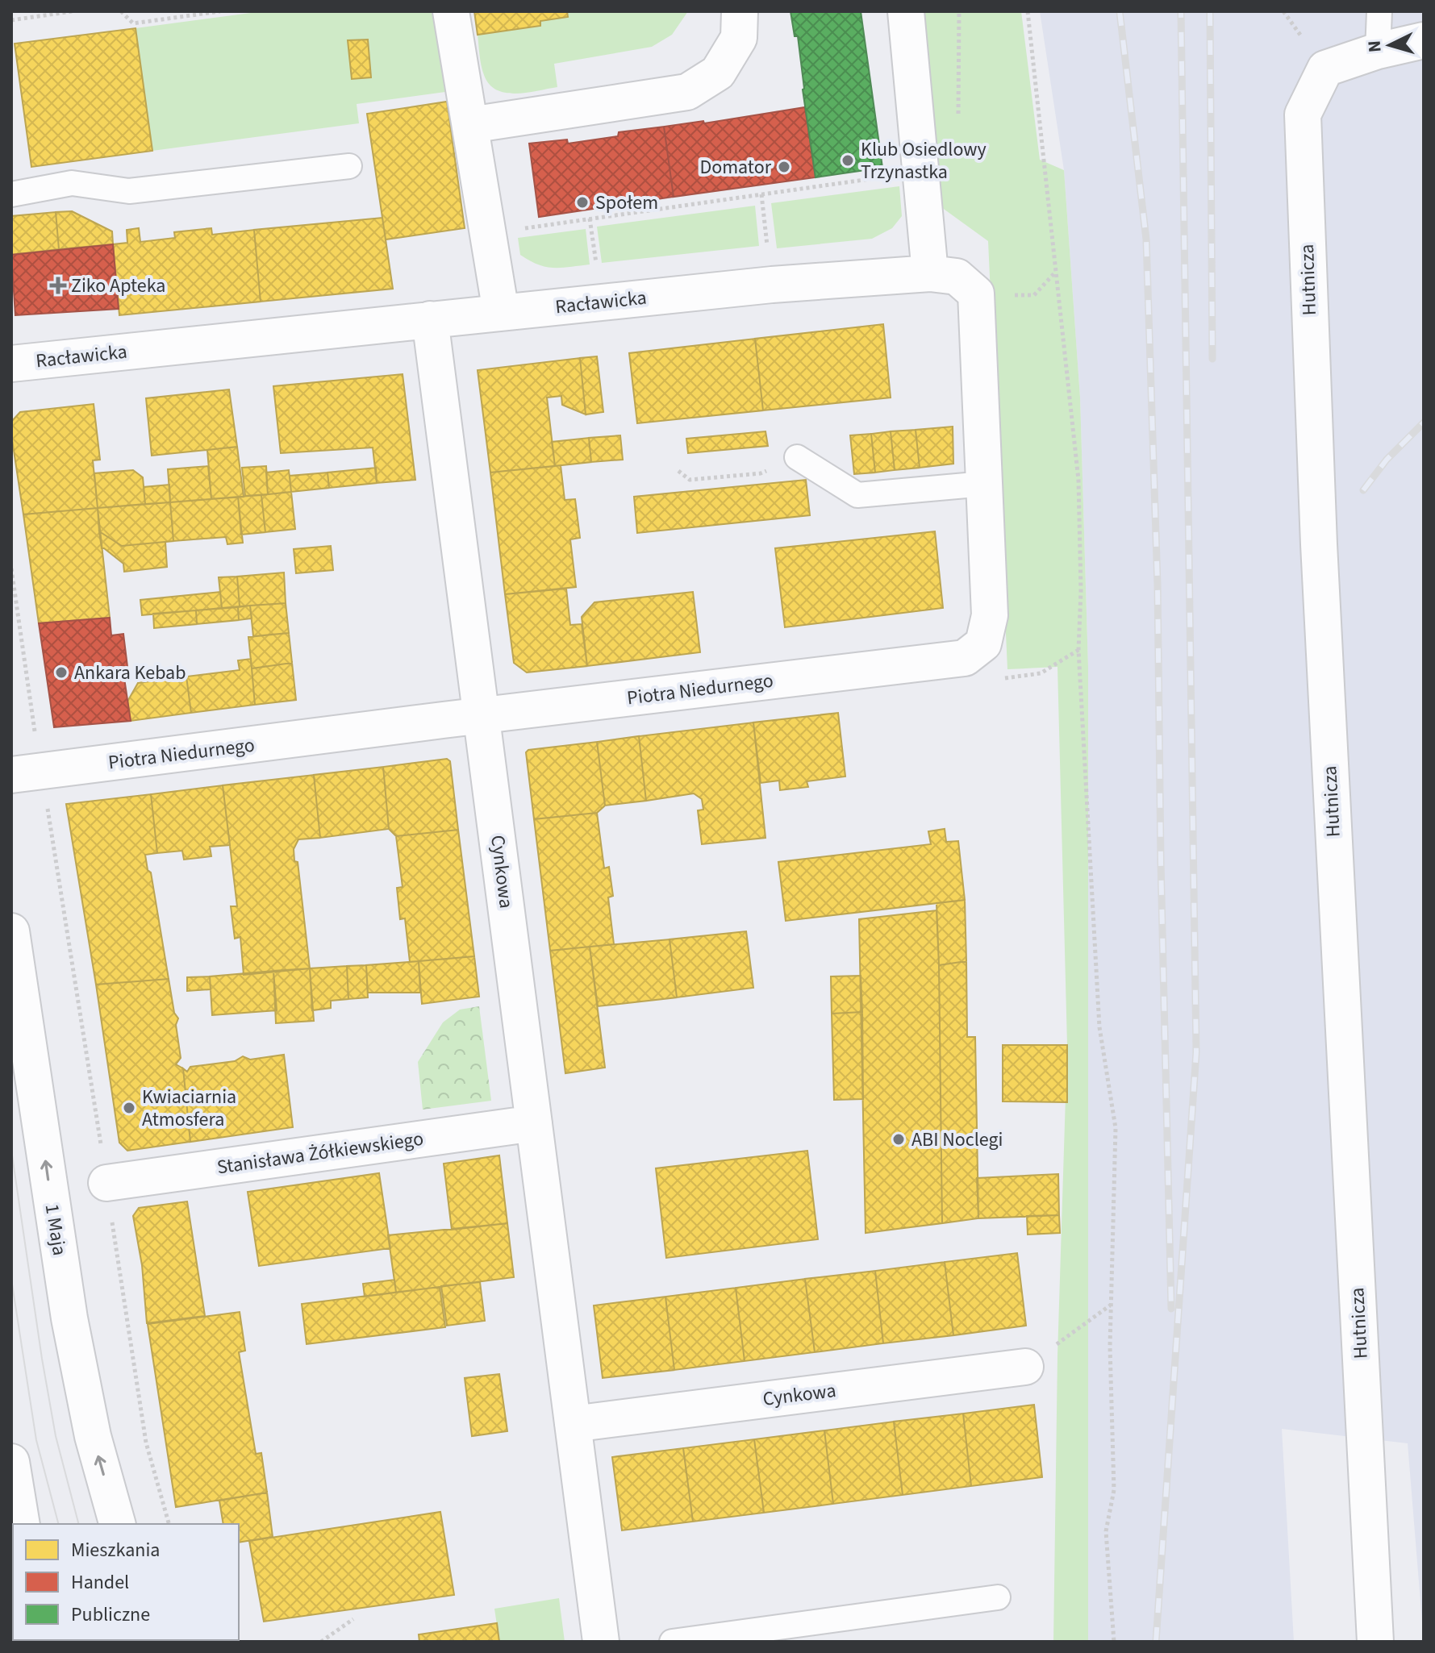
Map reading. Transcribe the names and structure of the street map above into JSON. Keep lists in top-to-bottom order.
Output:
{
  "streets": {
    "street": [
      "Hutnicza",
      "Racławicka",
      "Piotra Niedurnego",
      "Cynkowa",
      "Stanisława Żółkiewskiego",
      "1 Maja"
    ]
  },
  "crossings": [
    ["Racławicka", "Piotra Niedurnego"],
    ["Racławicka", "Cynkowa"],
    ["Piotra Niedurnego", "Cynkowa"],
    ["Cynkowa", "Stanisława Żółkiewskiego"]
  ],
  "one_way": ["1 Maja"],
  "places": {
    "other": [
      "Klub Osiedlowy Trzynastka",
      "Domator",
      "Społem",
      "Ankara Kebab",
      "Kwiaciarnia Atmosfera",
      "ABI Noclegi"
    ],
    "health": ["Ziko Apteka"]
  },
  "legend": ["Mieszkania", "Handel", "Publiczne"],
  "north": "left"
}
